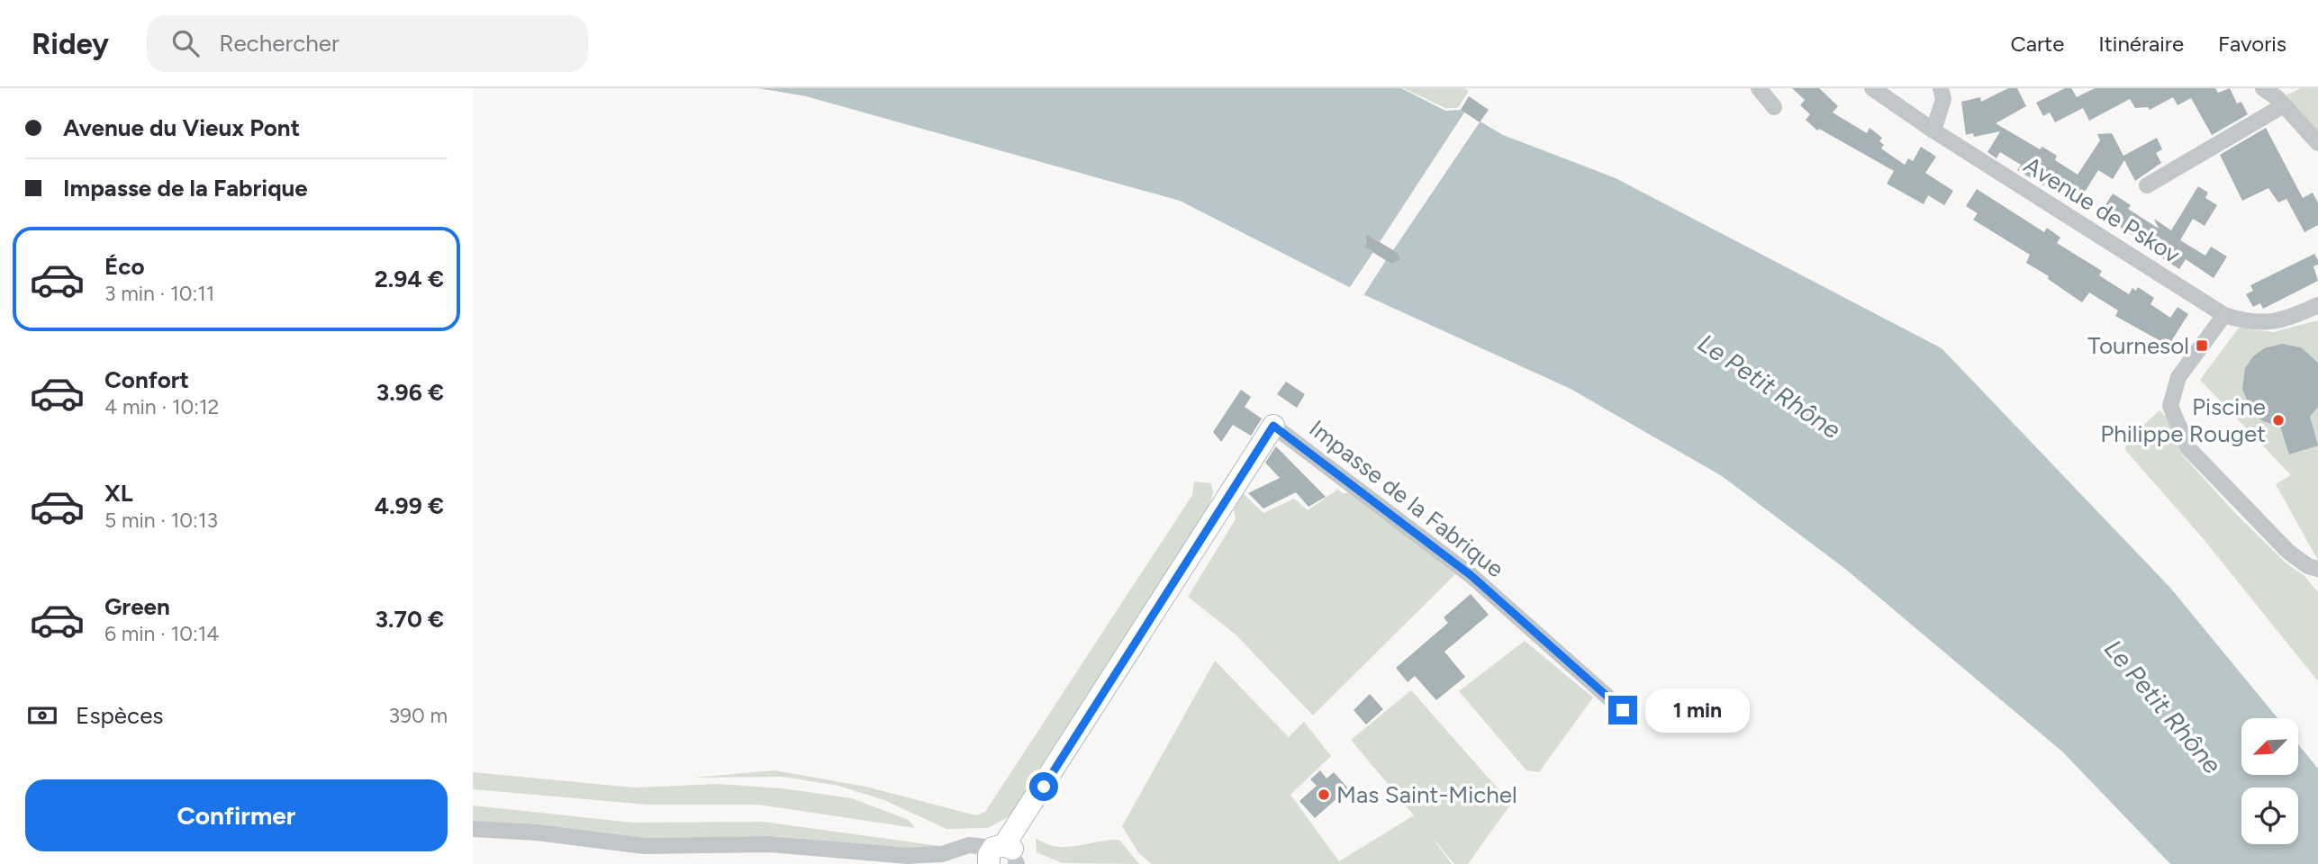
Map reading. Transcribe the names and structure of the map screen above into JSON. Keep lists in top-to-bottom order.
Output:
{
  "streets": {
    "street": ["Avenue de Pskov", "Impasse de la Fabrique"]
  },
  "water": ["Le Petit Rhône"],
  "places": {
    "transit": ["Tournesol"],
    "other": ["Piscine Philippe Rouget", "Mas Saint-Michel"]
  },
  "north": "bottom left",
  "page": {
    "header": "Ridey",
    "search": "Rechercher",
    "nav": ["Carte", "Itinéraire", "Favoris"],
    "banner": ["Avenue du Vieux Pont", "Impasse de la Fabrique"],
    "list": [
      {
        "name": "Éco",
        "note": "3 min · 10:11",
        "value": "2.94 €"
      },
      {
        "name": "Confort",
        "note": "4 min · 10:12",
        "value": "3.96 €"
      },
      {
        "name": "XL",
        "note": "5 min · 10:13",
        "value": "4.99 €"
      },
      {
        "name": "Green",
        "note": "6 min · 10:14",
        "value": "3.70 €"
      }
    ],
    "pay": ["Espèces", "390 m"],
    "bubble": "1 min",
    "buttons": "Confirmer"
  }
}
